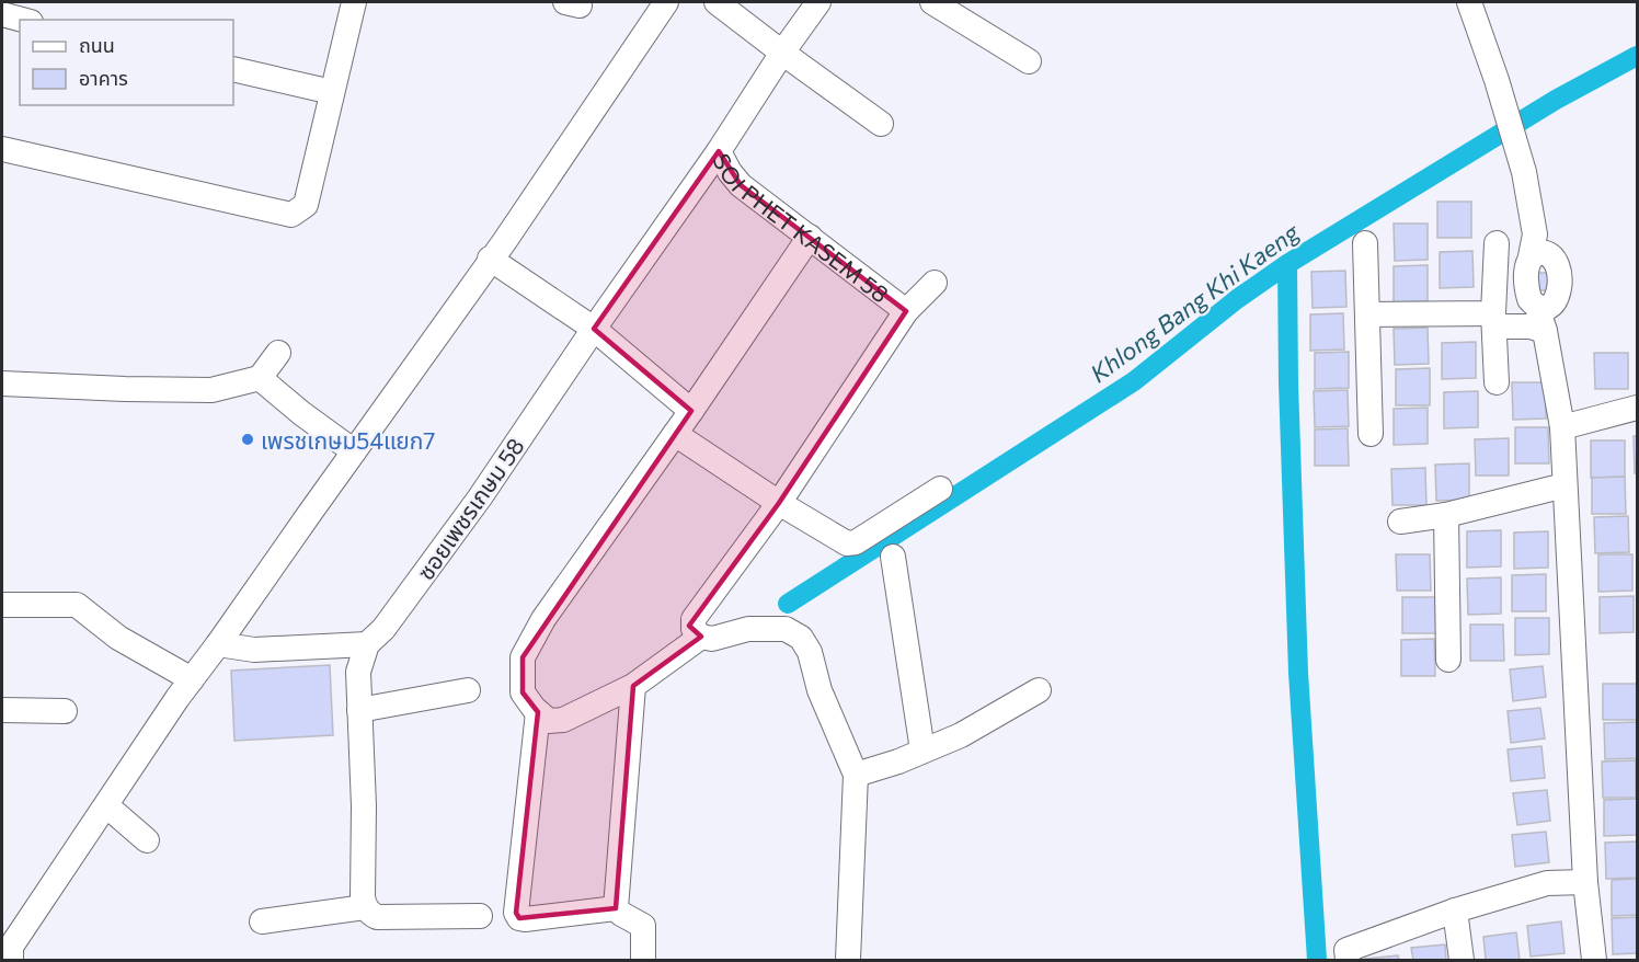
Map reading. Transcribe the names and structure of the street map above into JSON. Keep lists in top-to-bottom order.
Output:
{
  "streets": {
    "street": ["SOI PHET KASEM 58", "ซอยเพชรเกษม 58"]
  },
  "crossings": [
    ["SOI PHET KASEM 58", "ซอยเพชรเกษม 58"]
  ],
  "water": ["Khlong Bang Khi Kaeng"],
  "places": ["เพรชเกษม54แยก7"],
  "legend": ["ถนน", "อาคาร"]
}
